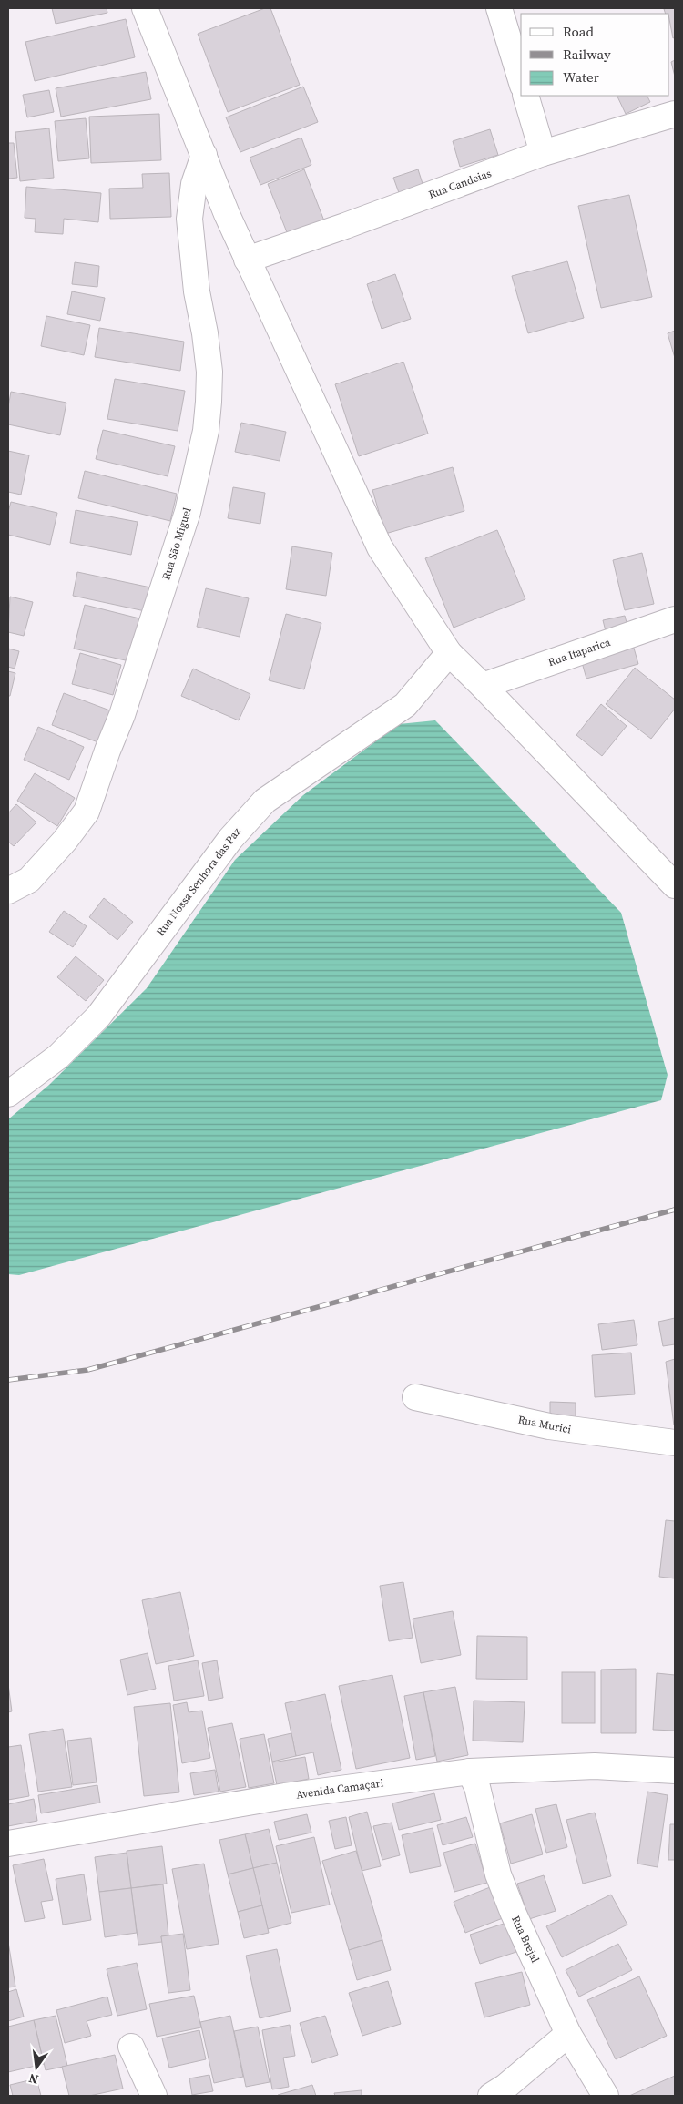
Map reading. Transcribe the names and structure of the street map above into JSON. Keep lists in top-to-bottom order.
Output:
{
  "streets": {
    "street": [
      "Rua Candeias",
      "Rua São Miguel",
      "Rua Itaparica",
      "Rua Nossa Senhora das Paz",
      "Rua Murici",
      "Avenida Camaçari",
      "Rua Brejal"
    ]
  },
  "crossings": [
    ["Avenida Camaçari", "Rua Brejal"]
  ],
  "legend": ["Road", "Railway", "Water"],
  "north": "bottom"
}
